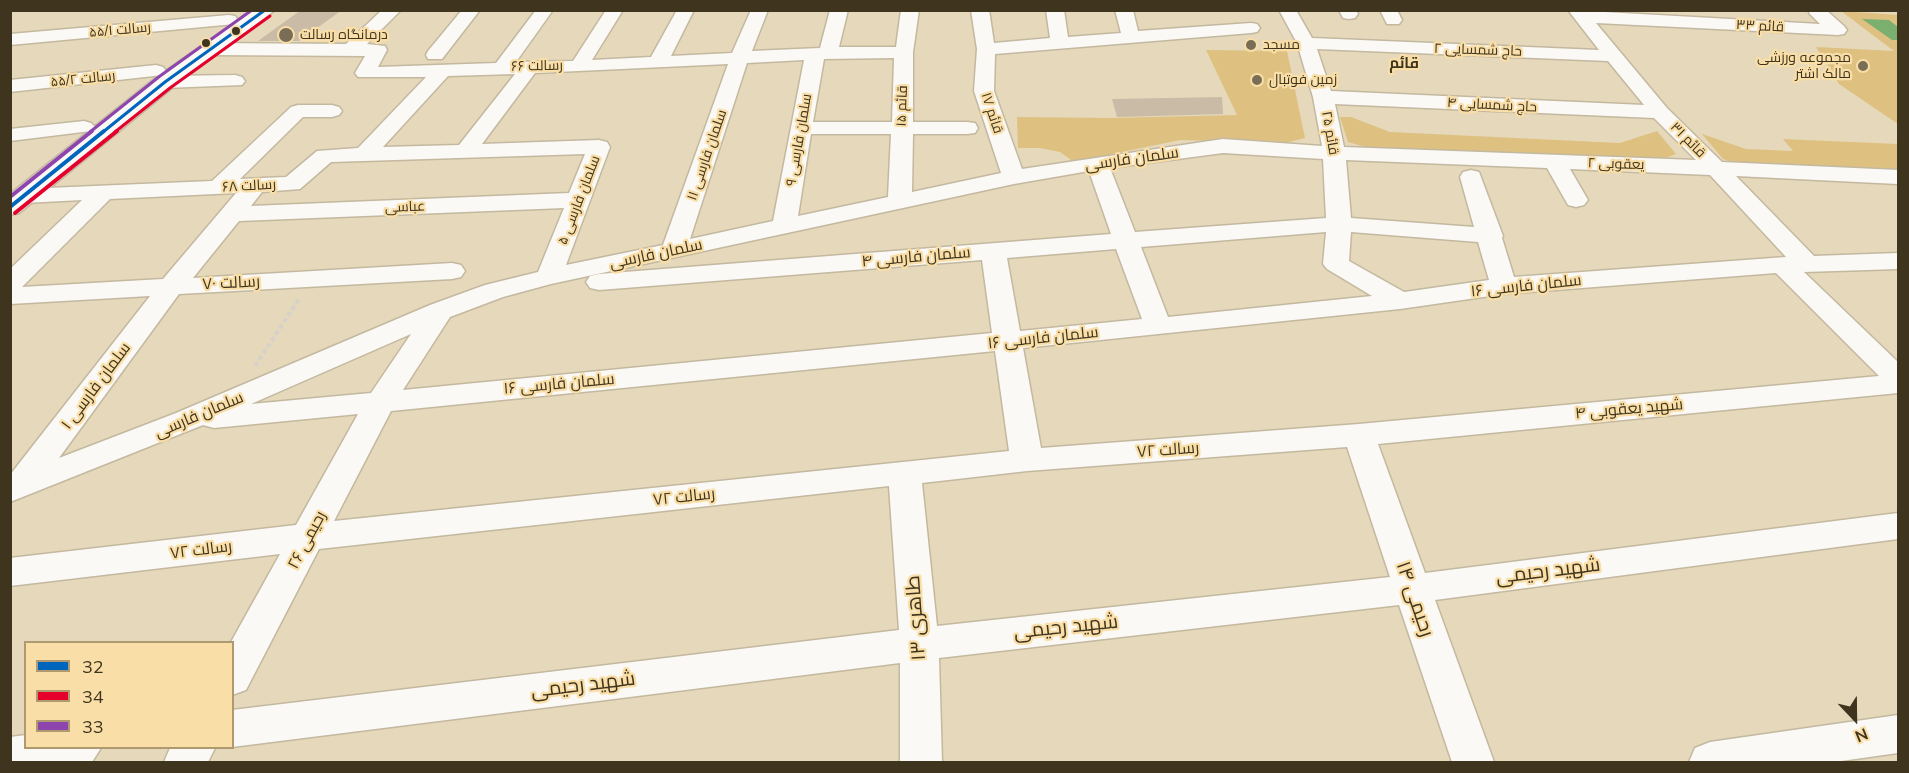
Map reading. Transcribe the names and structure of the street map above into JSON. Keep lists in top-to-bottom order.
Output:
{
  "streets": {
    "street": [
      "قائم ۳۳",
      "رسالت ۵۵/۱",
      "حاج شمسایی ۲",
      "رسالت ۶۶",
      "رسالت ۵۵/۲",
      "حاج شمسایی ۴",
      "قائم ۱۵",
      "قائم ۱۷",
      "قائم ۲۵",
      "سلمان فارسی ۹",
      "قائم ۳۱",
      "سلمان فارسی ۱۱",
      "سلمان فارسی",
      "یعقوبی ۲",
      "رسالت ۶۸",
      "سلمان فارسی ۵",
      "عباسی",
      "سلمان فارسی ۴",
      "رسالت ۷۰",
      "سلمان فارسی ۱۶",
      "سلمان فارسی ۱",
      "شهید یعقوبی ۴",
      "رسالت ۷۲",
      "رحیمی ۲۶",
      "شهید رحیمی",
      "رحیمی ۱۴",
      "طاهری ۱۳"
    ]
  },
  "crossings": [
    ["قائم ۳۳", "قائم ۳۱"],
    ["حاج شمسایی ۲", "قائم ۲۵"],
    ["حاج شمسایی ۲", "قائم ۳۱"],
    ["رسالت ۶۶", "قائم ۱۵"],
    ["رسالت ۶۶", "سلمان فارسی ۹"],
    ["رسالت ۶۶", "سلمان فارسی ۱۱"],
    ["حاج شمسایی ۴", "قائم ۲۵"],
    ["حاج شمسایی ۴", "قائم ۳۱"],
    ["قائم ۱۵", "سلمان فارسی"],
    ["قائم ۱۷", "سلمان فارسی"],
    ["قائم ۲۵", "سلمان فارسی"],
    ["قائم ۲۵", "یعقوبی ۲"],
    ["قائم ۲۵", "سلمان فارسی ۴"],
    ["قائم ۲۵", "سلمان فارسی ۱۶"],
    ["سلمان فارسی ۹", "سلمان فارسی"],
    ["قائم ۳۱", "یعقوبی ۲"],
    ["قائم ۳۱", "سلمان فارسی ۱۶"],
    ["سلمان فارسی ۱۱", "سلمان فارسی"],
    ["سلمان فارسی", "یعقوبی ۲"],
    ["سلمان فارسی", "سلمان فارسی ۵"],
    ["سلمان فارسی", "سلمان فارسی ۴"],
    ["سلمان فارسی", "سلمان فارسی ۱۶"],
    ["سلمان فارسی", "سلمان فارسی ۱"],
    ["سلمان فارسی", "رحیمی ۲۶"],
    ["رسالت ۶۸", "سلمان فارسی ۵"],
    ["رسالت ۶۸", "سلمان فارسی ۱"],
    ["سلمان فارسی ۵", "عباسی"],
    ["عباسی", "سلمان فارسی ۱"],
    ["رسالت ۷۰", "سلمان فارسی ۱"],
    ["سلمان فارسی ۱۶", "رحیمی ۲۶"],
    ["شهید یعقوبی ۴", "رسالت ۷۲"],
    ["شهید یعقوبی ۴", "رحیمی ۱۴"],
    ["رسالت ۷۲", "رحیمی ۲۶"],
    ["رسالت ۷۲", "رحیمی ۱۴"],
    ["رسالت ۷۲", "طاهری ۱۳"],
    ["شهید رحیمی", "رحیمی ۱۴"],
    ["شهید رحیمی", "طاهری ۱۳"]
  ],
  "districts": ["قائم"],
  "places": [
    "درمانگاه رسالت",
    "مسجد",
    "مجموعه ورزشی مالک اشتر",
    "زمین فوتبال"
  ],
  "lines": ["transit line 32", "transit line 33", "transit line 34"],
  "legend": ["32", "34", "33"],
  "north": "bottom"
}
